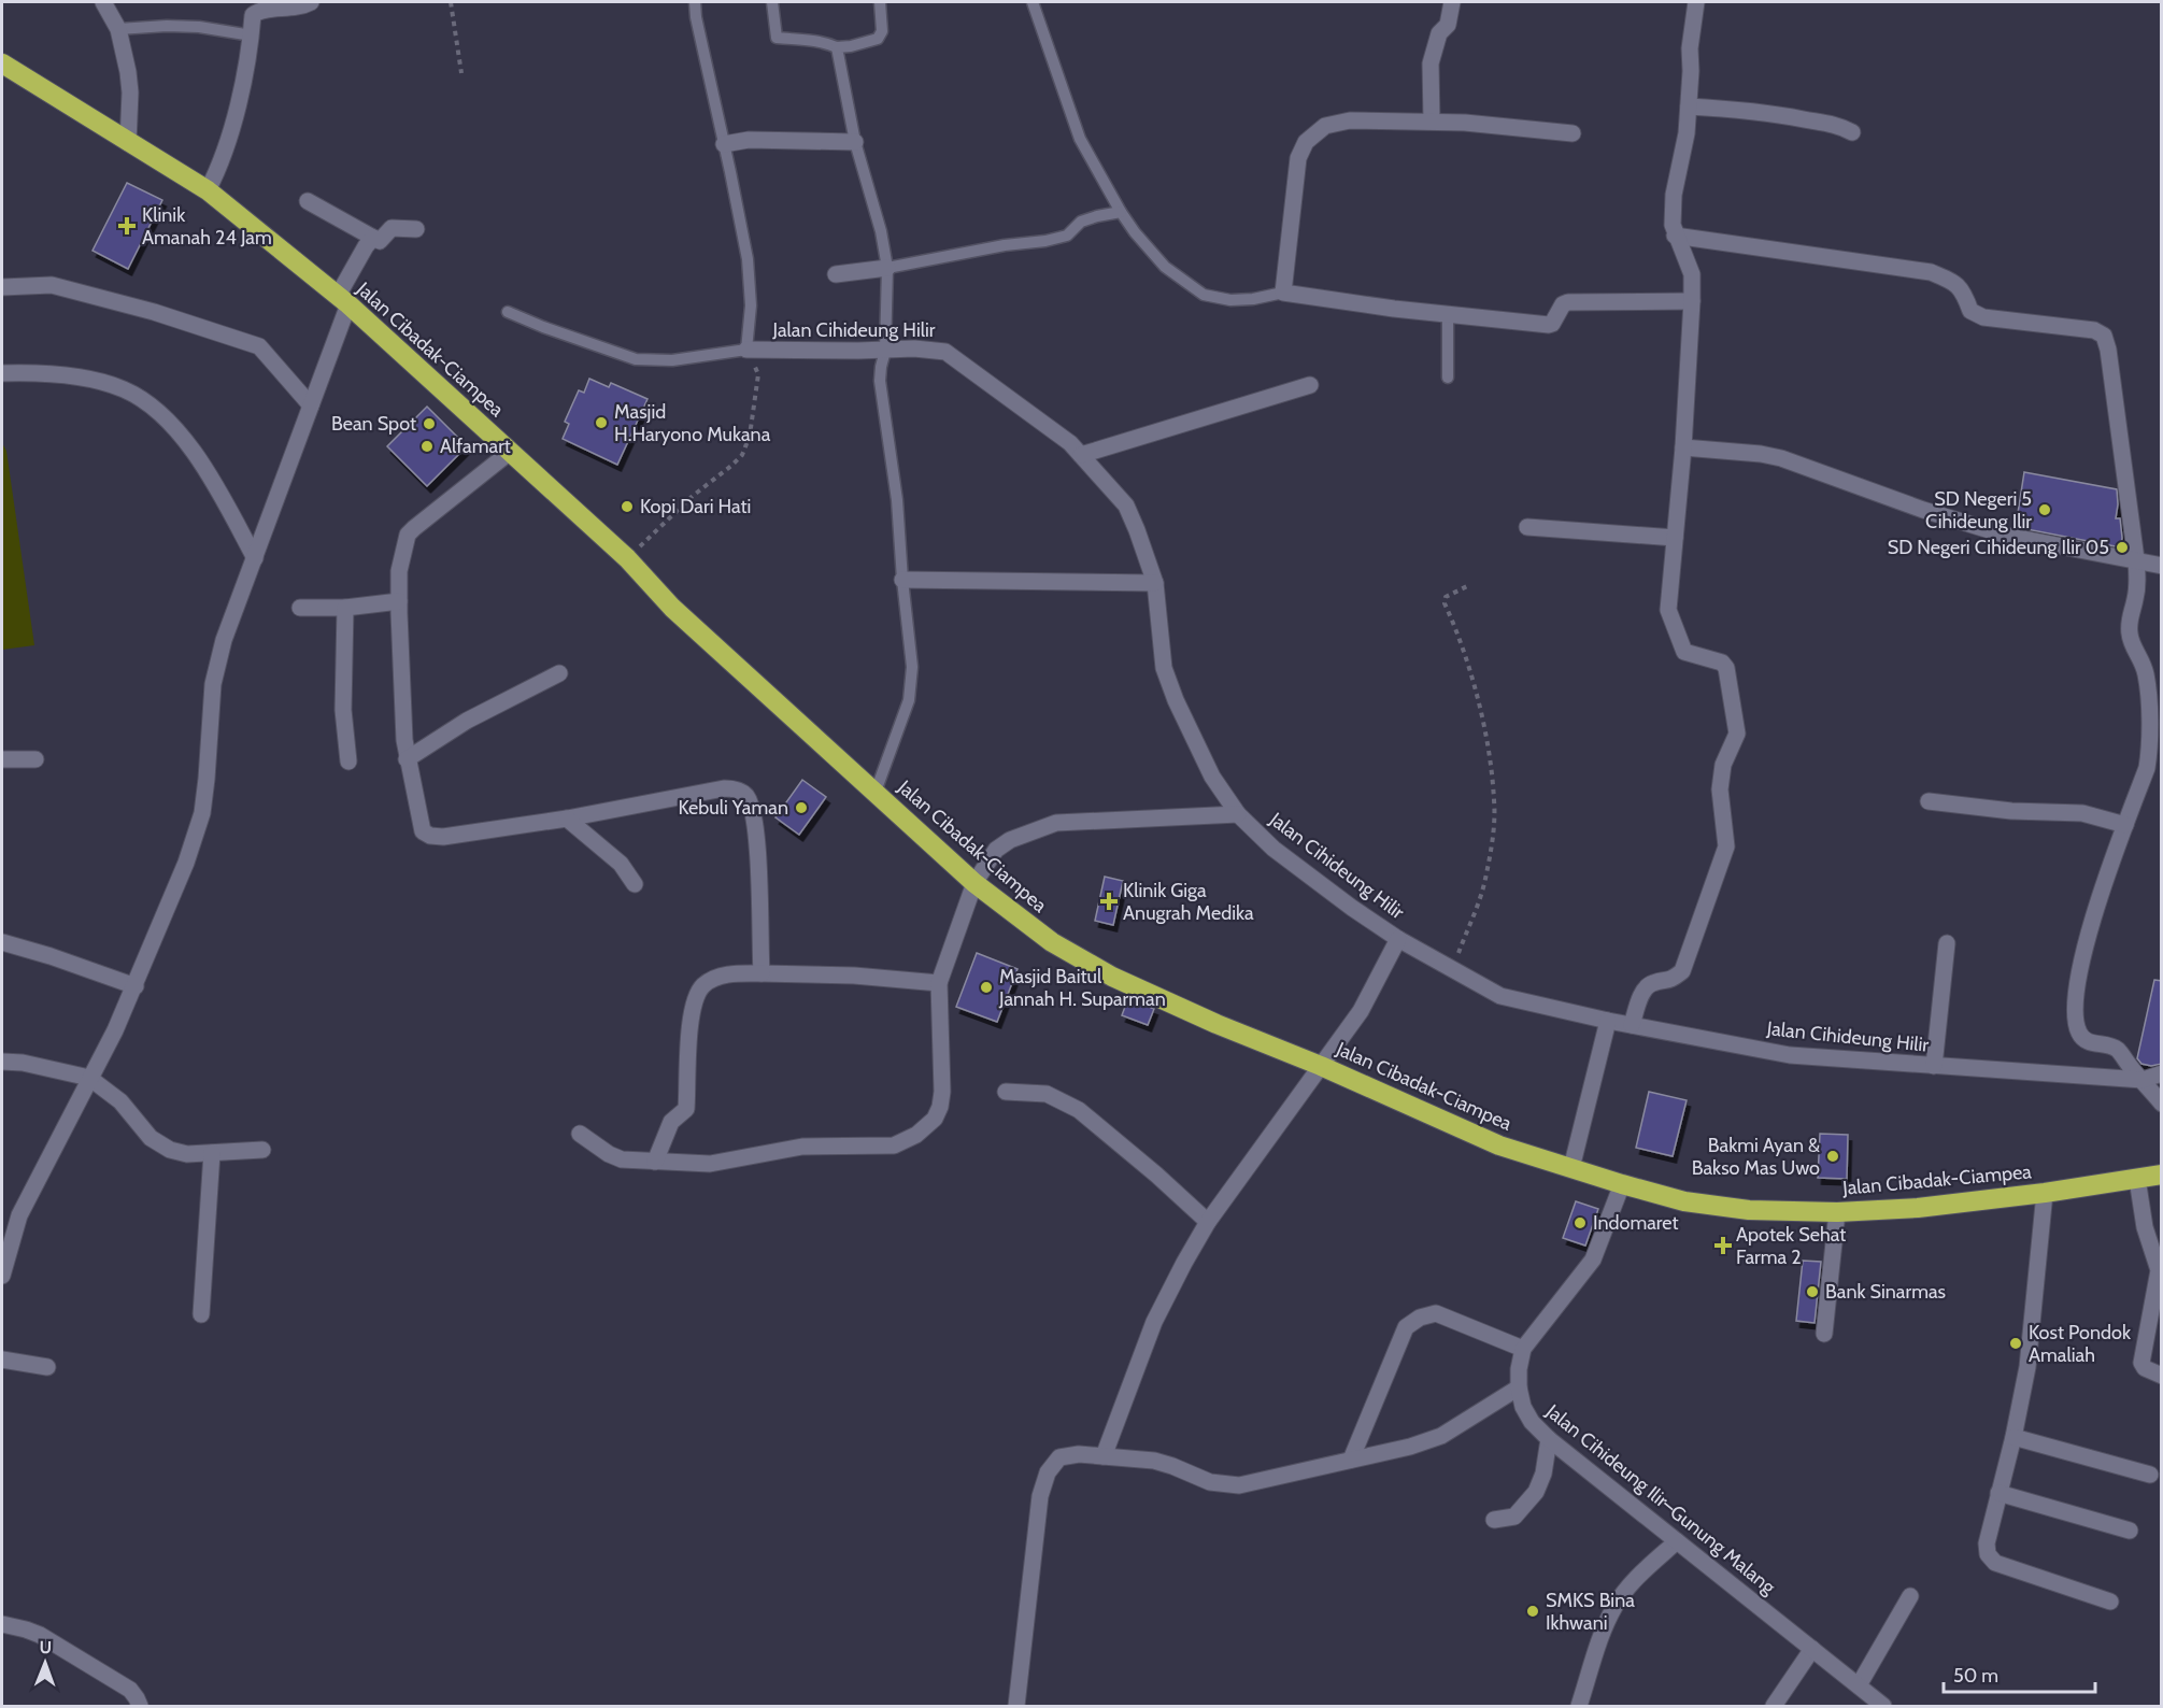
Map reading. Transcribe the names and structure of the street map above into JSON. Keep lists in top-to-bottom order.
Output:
{
  "streets": {
    "highway": ["Jalan Cibadak-Ciampea"],
    "street": ["Jalan Cihideung Hilir", "Jalan Cihideung Ilir–Gunung Malang"]
  },
  "places": {
    "health": ["Klinik Amanah 24 Jam", "Klinik Giga Anugrah Medika", "Apotek Sehat Farma 2"],
    "other": [
      "Masjid H.Haryono Mukana",
      "Bean Spot",
      "Alfamart",
      "Kopi Dari Hati",
      "SD Negeri 5 Cihideung Ilir",
      "SD Negeri Cihideung Ilir 05",
      "Kebuli Yaman",
      "Masjid Baitul Jannah H. Suparman",
      "Bakmi Ayan & Bakso Mas Uwo",
      "Indomaret",
      "Bank Sinarmas",
      "Kost Pondok Amaliah",
      "SMKS Bina Ikhwani"
    ]
  },
  "scale_bar": "50 m",
  "north": "top"
}
